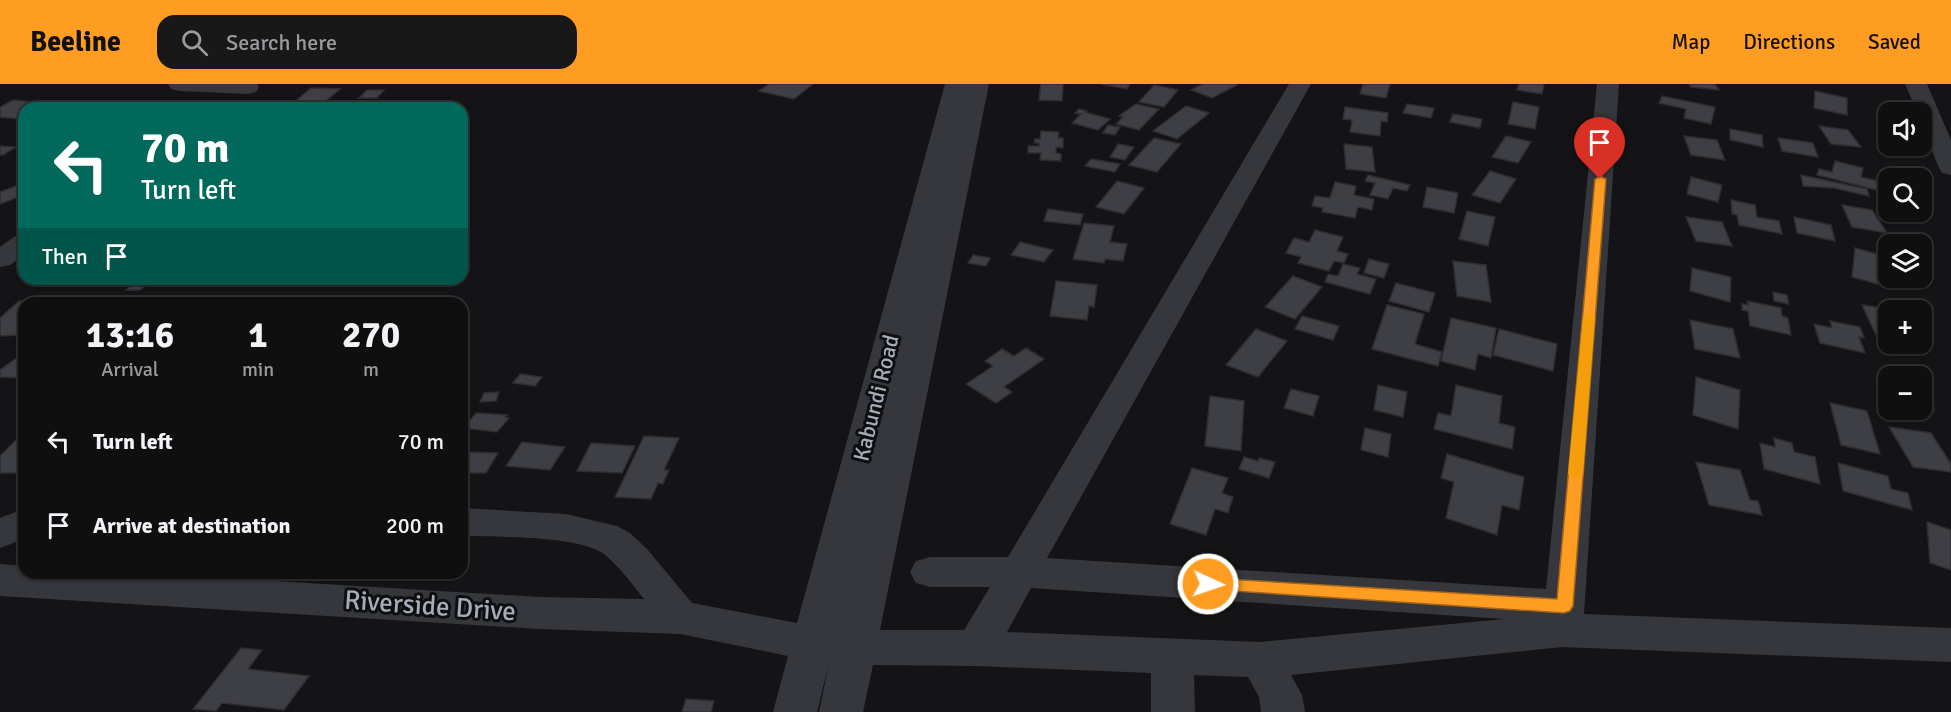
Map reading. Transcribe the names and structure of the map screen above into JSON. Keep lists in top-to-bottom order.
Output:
{
  "streets": {
    "street": ["Kabundi Road", "Riverside Drive"]
  },
  "crossings": [
    ["Kabundi Road", "Riverside Drive"]
  ],
  "page": {
    "header": "Beeline",
    "search": "Search here",
    "nav": ["Map", "Directions", "Saved"],
    "map_buttons": ["+", "−"],
    "turn": ["70 m", "Turn left"],
    "then": "Then",
    "eta": [
      "13:16",
      "Arrival",
      "1",
      "min",
      "270",
      "m"
    ],
    "list": [
      {
        "name": "Turn left",
        "value": "70 m"
      },
      {
        "name": "Arrive at destination",
        "value": "200 m"
      }
    ]
  }
}
